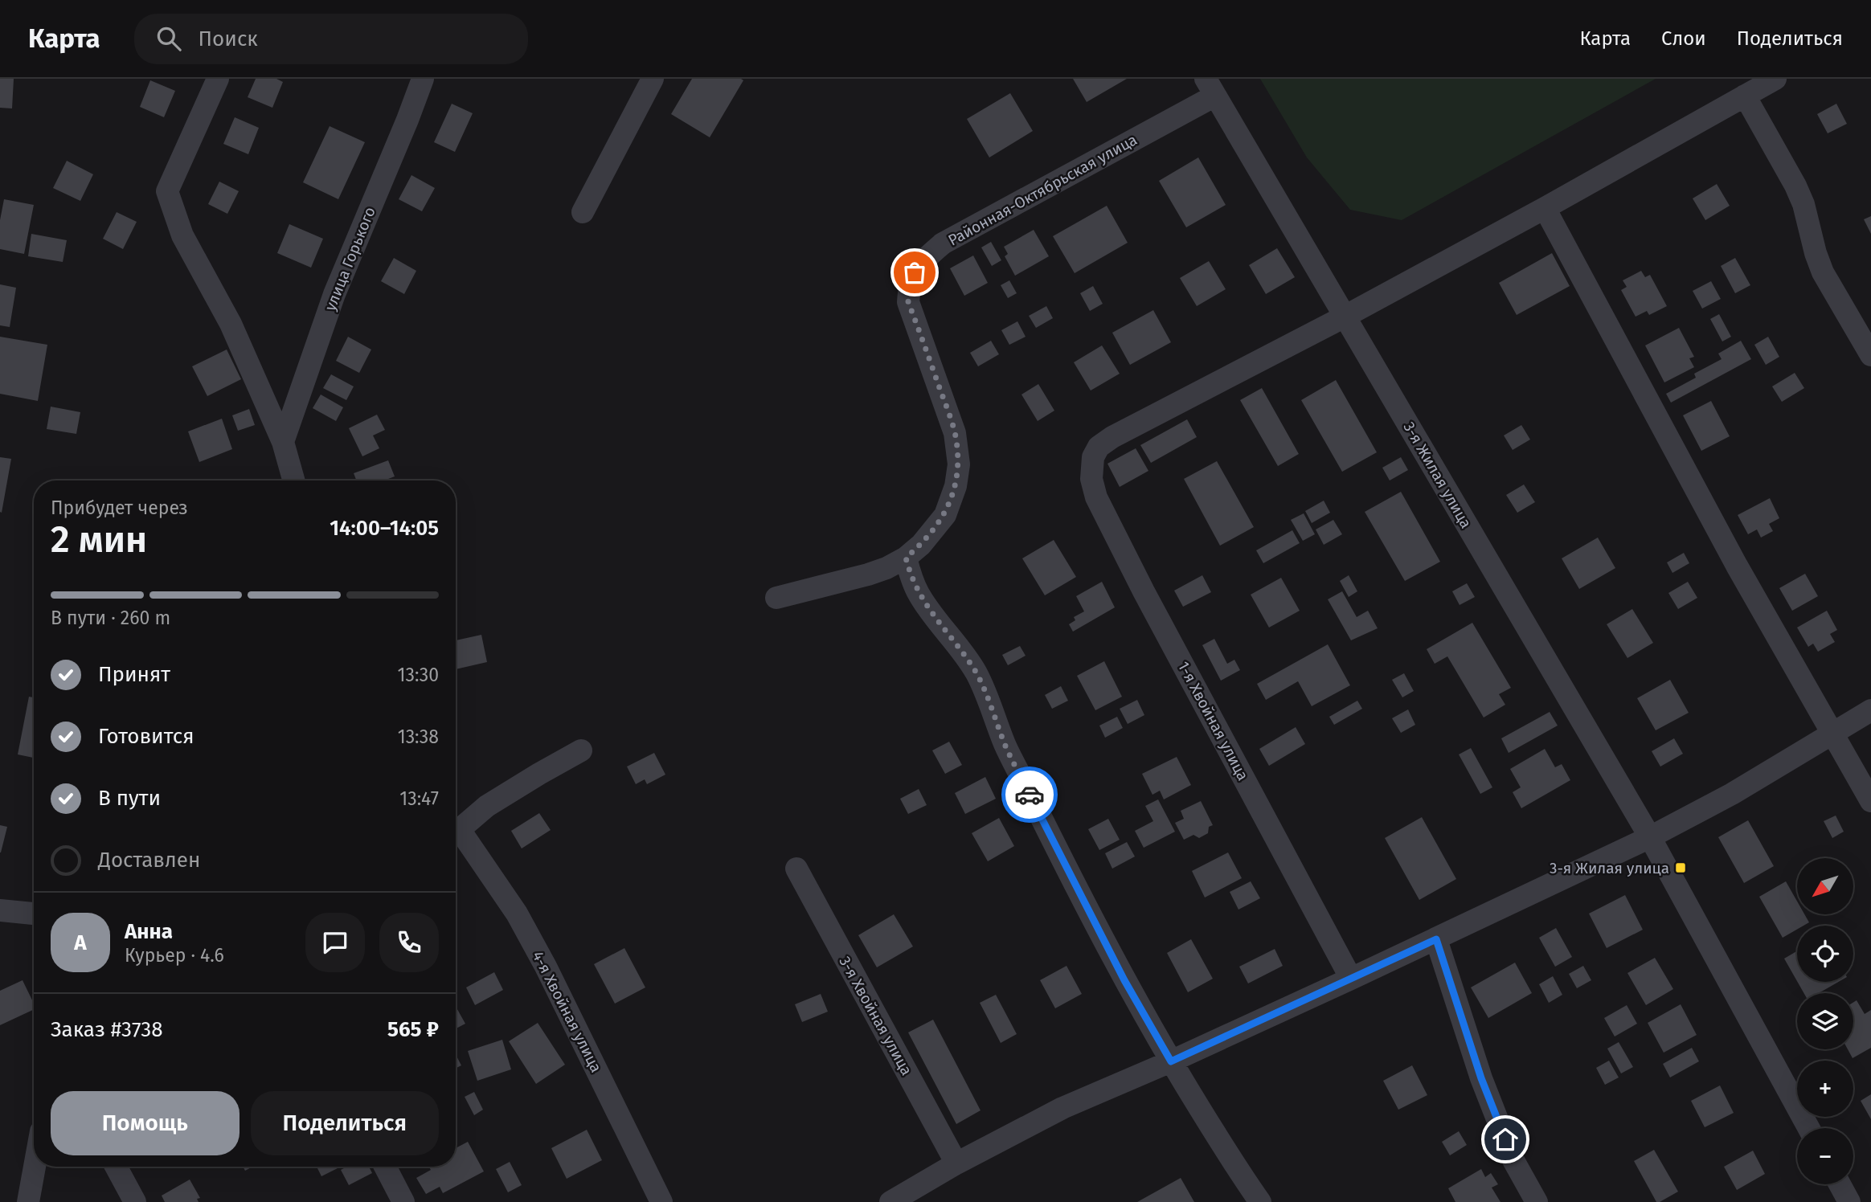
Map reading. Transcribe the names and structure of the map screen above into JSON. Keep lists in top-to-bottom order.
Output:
{
  "streets": {
    "street": [
      "Районная-Октябрьская улица",
      "улица Горького",
      "3-я Жилая улица",
      "1-я Хвойная улица",
      "4-я Хвойная улица",
      "3-я Хвойная улица"
    ]
  },
  "crossings": [
    ["Районная-Октябрьская улица", "3-я Жилая улица"],
    ["3-я Жилая улица", "1-я Хвойная улица"]
  ],
  "places": {
    "transit": ["3-я Жилая улица"]
  },
  "north": "bottom left",
  "page": {
    "header": "Карта",
    "search": "Поиск",
    "nav": ["Карта", "Слои", "Поделиться"],
    "heading": ["2 мин", "Прибудет через", "14:00–14:05"],
    "panel": [
      "Анна",
      "Курьер · 4.6",
      "Заказ #3738",
      "565 ₽"
    ],
    "bar": "В пути · 260 m",
    "list": [
      ["Принят", "13:30"],
      ["Готовится", "13:38"],
      ["В пути", "13:47"],
      "Доставлен"
    ],
    "map_buttons": ["+", "−"],
    "round": "А",
    "buttons": ["Помощь", "Поделиться"]
  }
}
